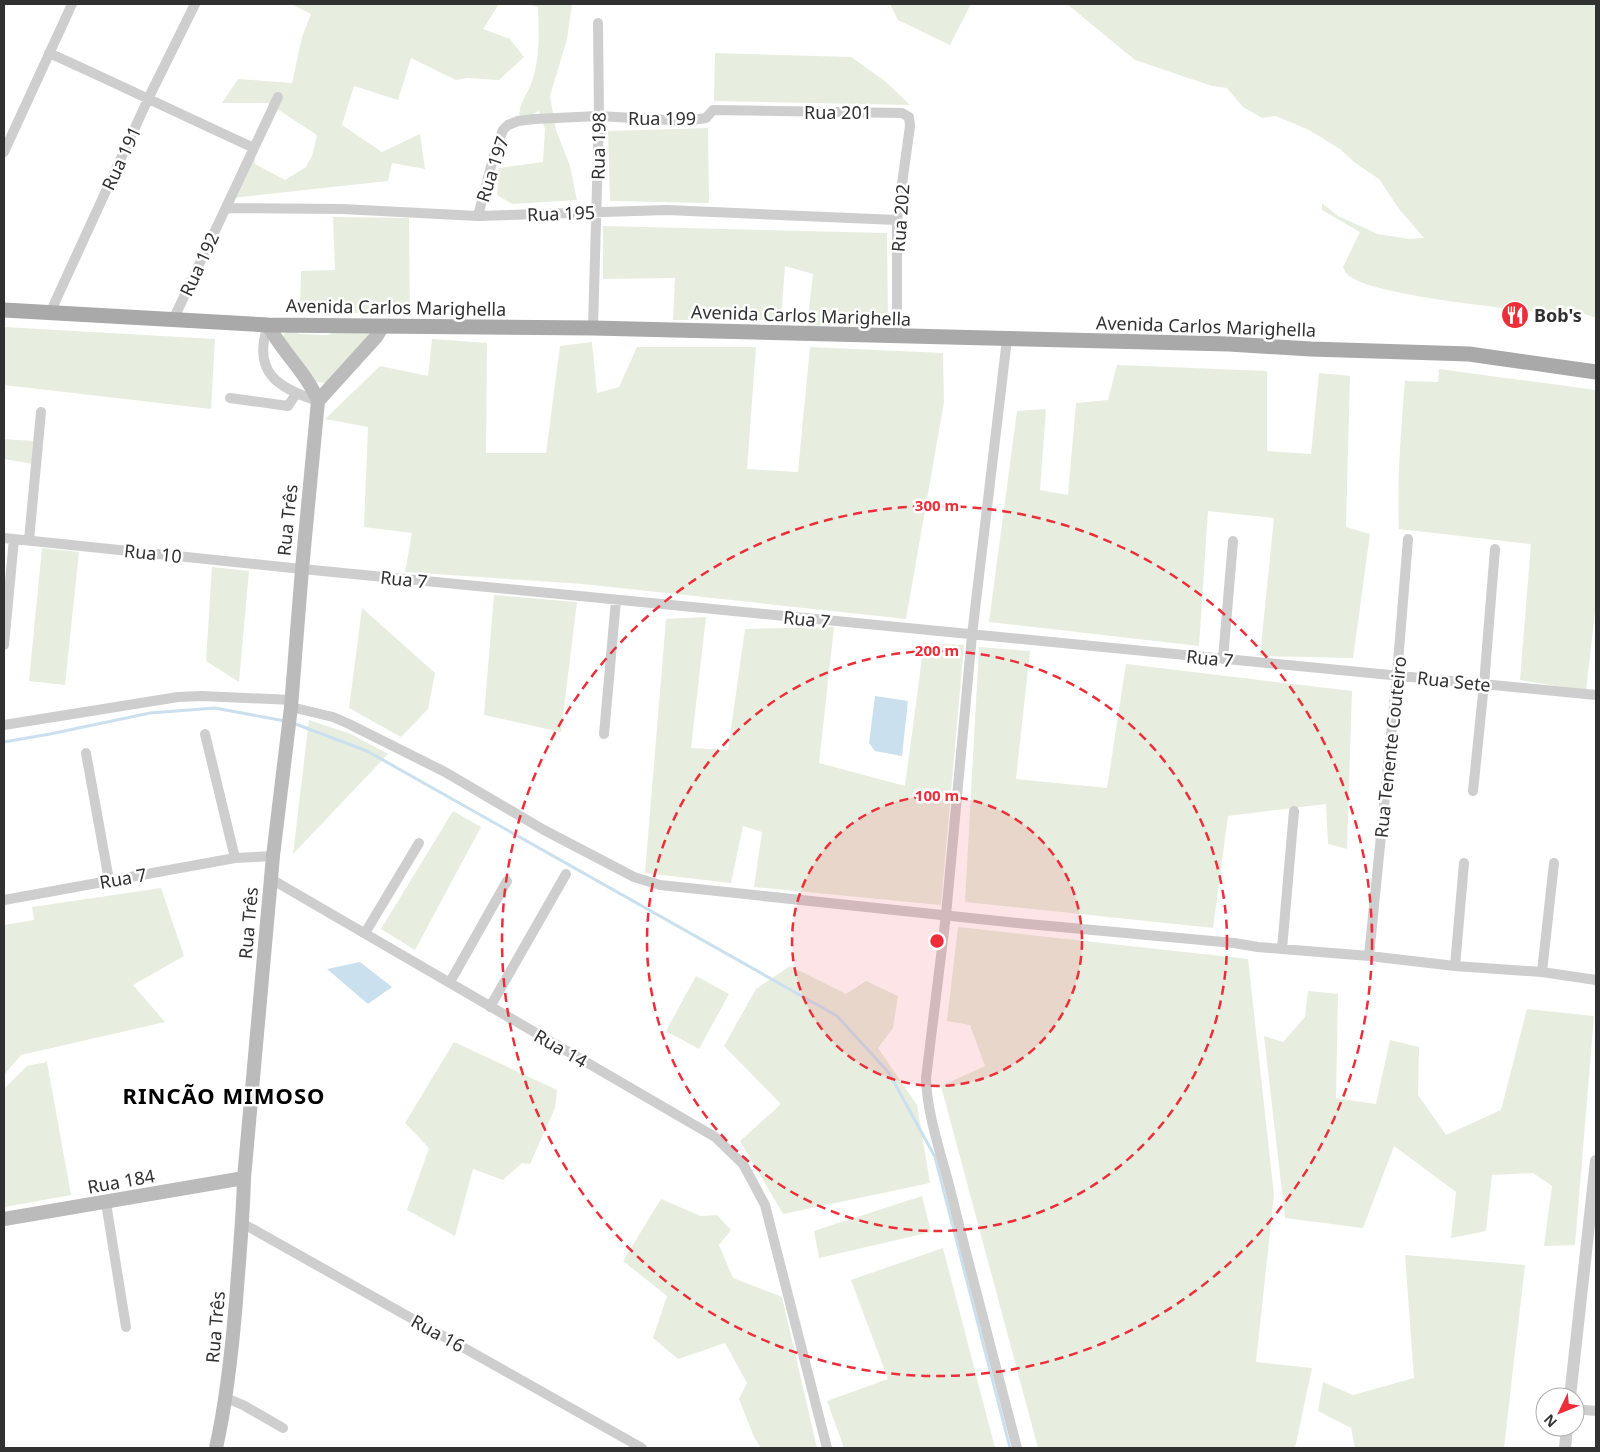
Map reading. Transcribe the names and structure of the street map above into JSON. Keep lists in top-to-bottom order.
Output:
{
  "streets": {
    "main road": ["Avenida Carlos Marighella", "Rua Três", "Rua 184"],
    "street": [
      "Rua 201",
      "Rua 199",
      "Rua 198",
      "Rua 191",
      "Rua 197",
      "Rua 195",
      "Rua 202",
      "Rua 192",
      "Rua 10",
      "Rua 7",
      "Rua Sete",
      "Rua Tenente Couteiro",
      "Rua 14",
      "Rua 16"
    ]
  },
  "crossings": [
    ["Rua 201", "Rua 199"],
    ["Rua 201", "Rua 202"],
    ["Rua 199", "Rua 198"],
    ["Rua 199", "Rua 197"],
    ["Rua 198", "Rua 197"],
    ["Rua 198", "Rua 195"],
    ["Rua 198", "Avenida Carlos Marighella"],
    ["Rua 191", "Avenida Carlos Marighella"],
    ["Rua 197", "Rua 195"],
    ["Rua 195", "Rua 202"],
    ["Rua 195", "Rua 192"],
    ["Rua 202", "Avenida Carlos Marighella"],
    ["Rua 192", "Avenida Carlos Marighella"],
    ["Rua Três", "Rua 10"],
    ["Rua Três", "Rua 7"],
    ["Rua Três", "Rua 14"],
    ["Rua Três", "Rua 184"],
    ["Rua Três", "Rua 16"],
    ["Rua 10", "Rua 7"],
    ["Rua 7", "Rua Sete"],
    ["Rua Sete", "Rua Tenente Couteiro"]
  ],
  "districts": ["RINCÃO MIMOSO"],
  "places": {
    "restaurant": ["Bob's"]
  },
  "north": "bottom left",
  "rings": ["300 m", "200 m", "100 m"]
}
